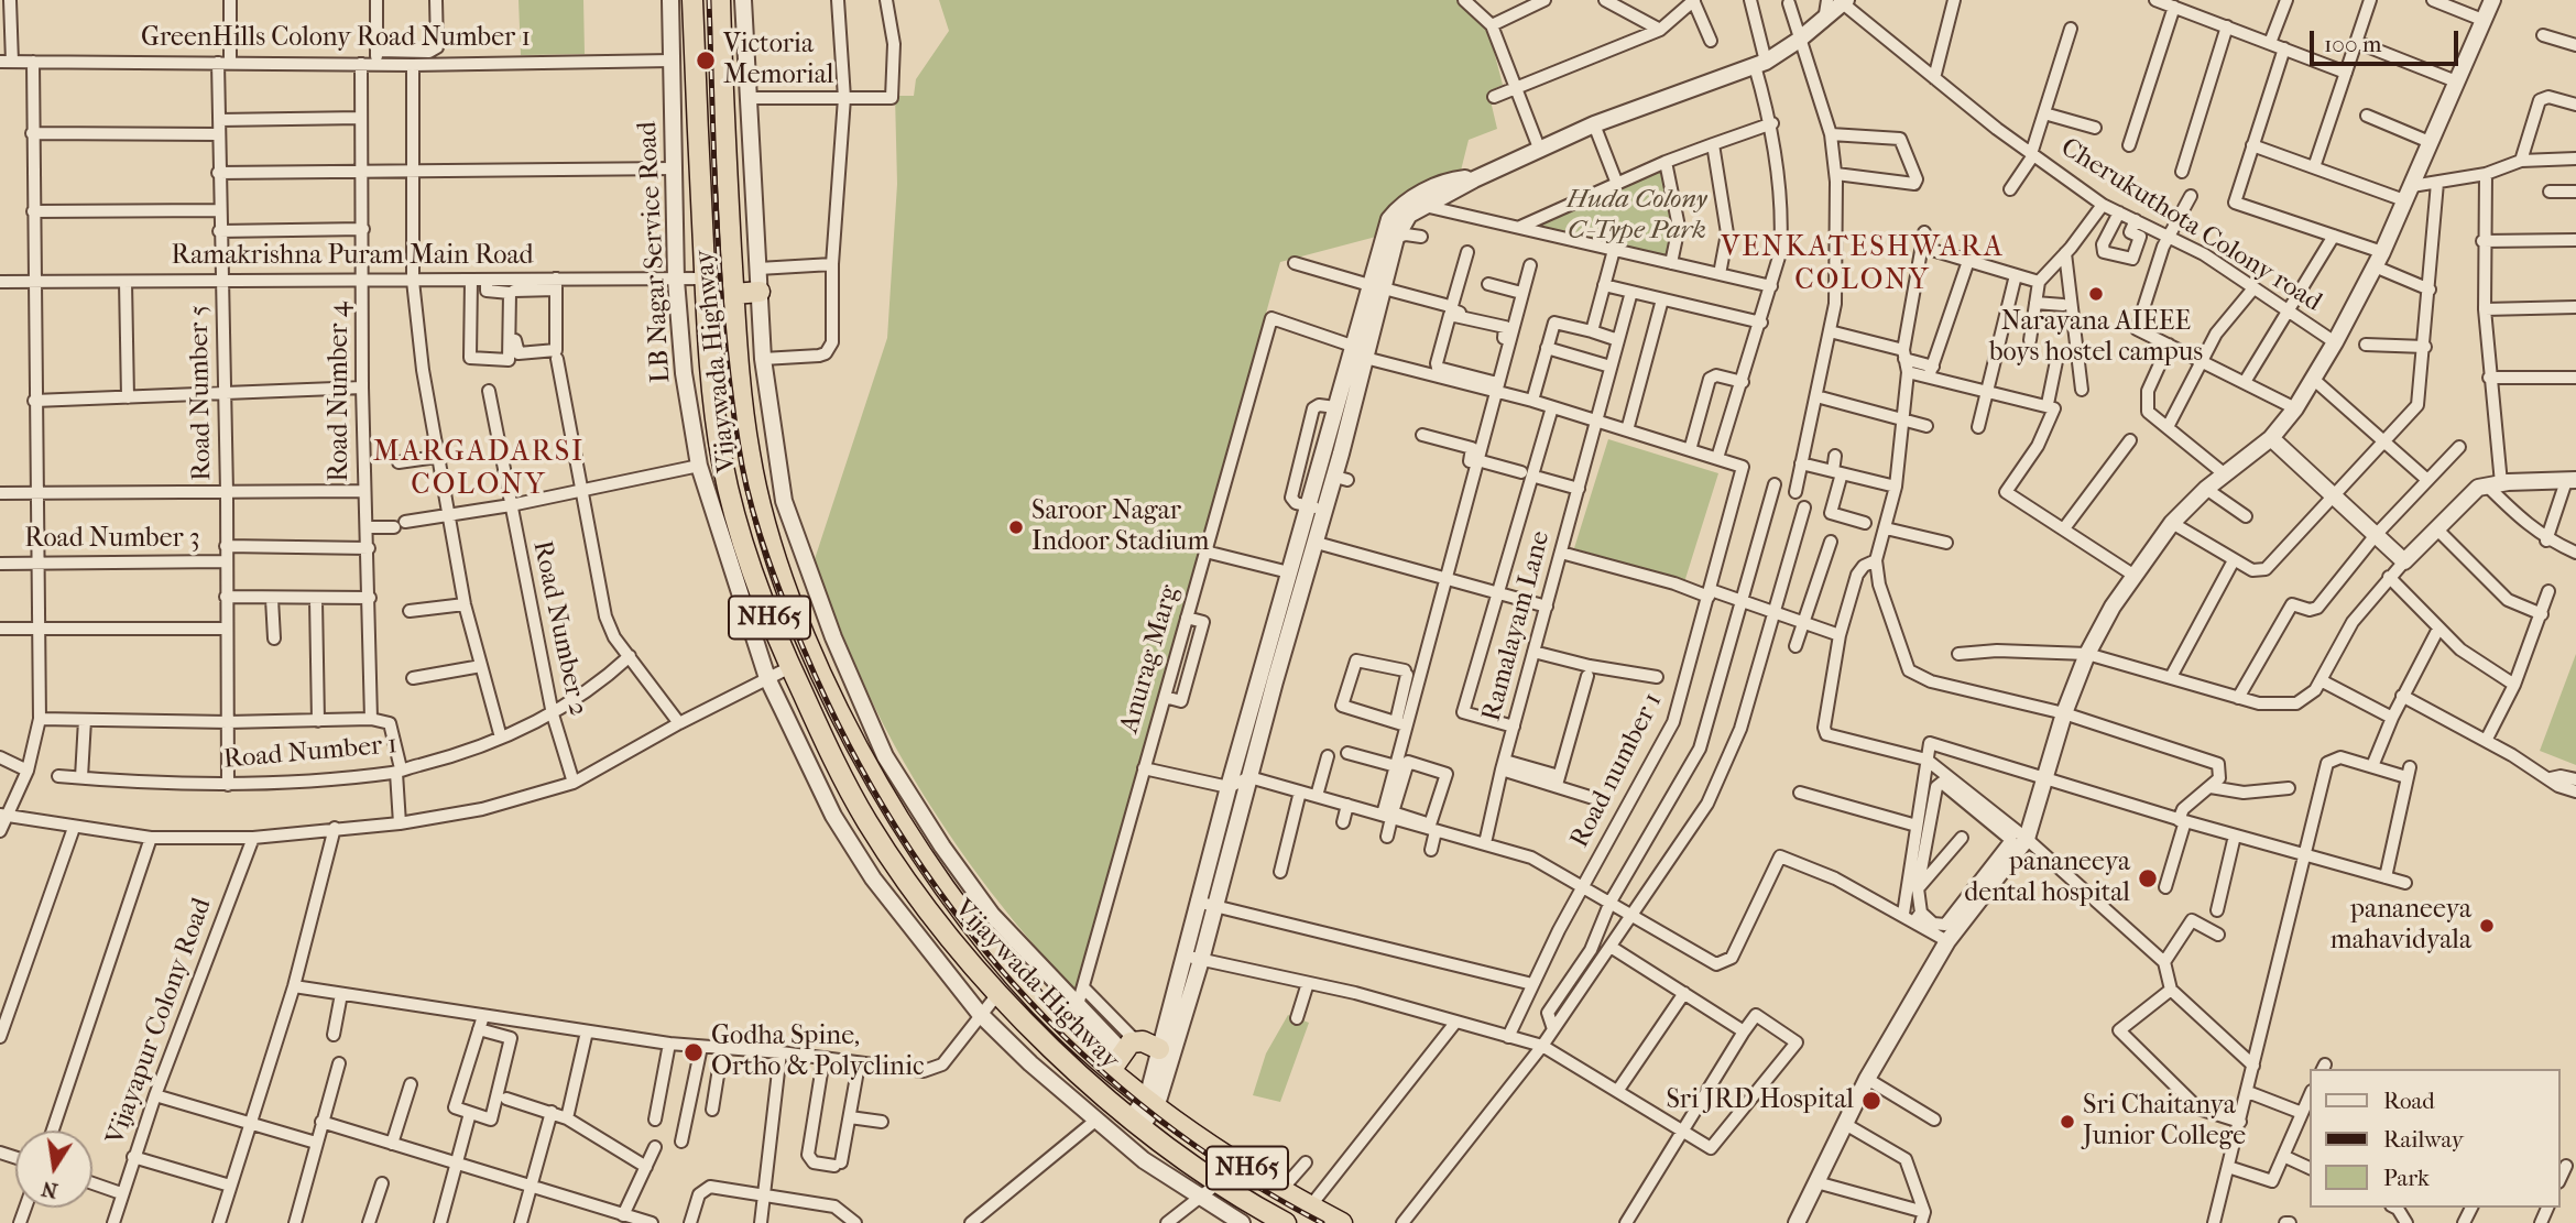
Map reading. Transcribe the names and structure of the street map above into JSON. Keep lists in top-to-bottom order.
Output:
{
  "streets": {
    "highway": ["Vijaywada Highway", "NH65"],
    "street": [
      "GreenHills Colony Road Number 1",
      "Cherukuthota Colony road",
      "LB Nagar Service Road",
      "Ramakrishna Puram Main Road",
      "Road Number 4",
      "Road Number 5",
      "Road Number 3",
      "Ramalayam Lane",
      "Road Number 2",
      "Anurag Marg",
      "Road Number 1",
      "Road number 1",
      "Vijayapur Colony Road"
    ]
  },
  "crossings": [
    ["GreenHills Colony Road Number 1", "LB Nagar Service Road"],
    ["GreenHills Colony Road Number 1", "Road Number 4"],
    ["GreenHills Colony Road Number 1", "Road Number 5"],
    ["LB Nagar Service Road", "Ramakrishna Puram Main Road"],
    ["Ramakrishna Puram Main Road", "Vijaywada Highway"],
    ["Ramakrishna Puram Main Road", "Road Number 4"],
    ["Ramakrishna Puram Main Road", "Road Number 5"],
    ["Road Number 5", "Road Number 3"],
    ["Road Number 5", "Road Number 1"],
    ["Road Number 2", "Road Number 1"]
  ],
  "districts": ["VENKATESHWARA COLONY", "MARGADARSI COLONY"],
  "parks": ["Huda Colony C-Type Park"],
  "places": [
    "Victoria Memorial",
    "Narayana AIEEE boys hostel campus",
    "Saroor Nagar Indoor Stadium",
    "pananeeya dental hospital",
    "pananeeya mahavidyala",
    "Godha Spine, Ortho & Polyclinic",
    "Sri JRD Hospital",
    "Sri Chaitanya Junior College"
  ],
  "legend": ["Road", "Railway", "Park"],
  "scale_bar": "100 m",
  "north": "bottom"
}
